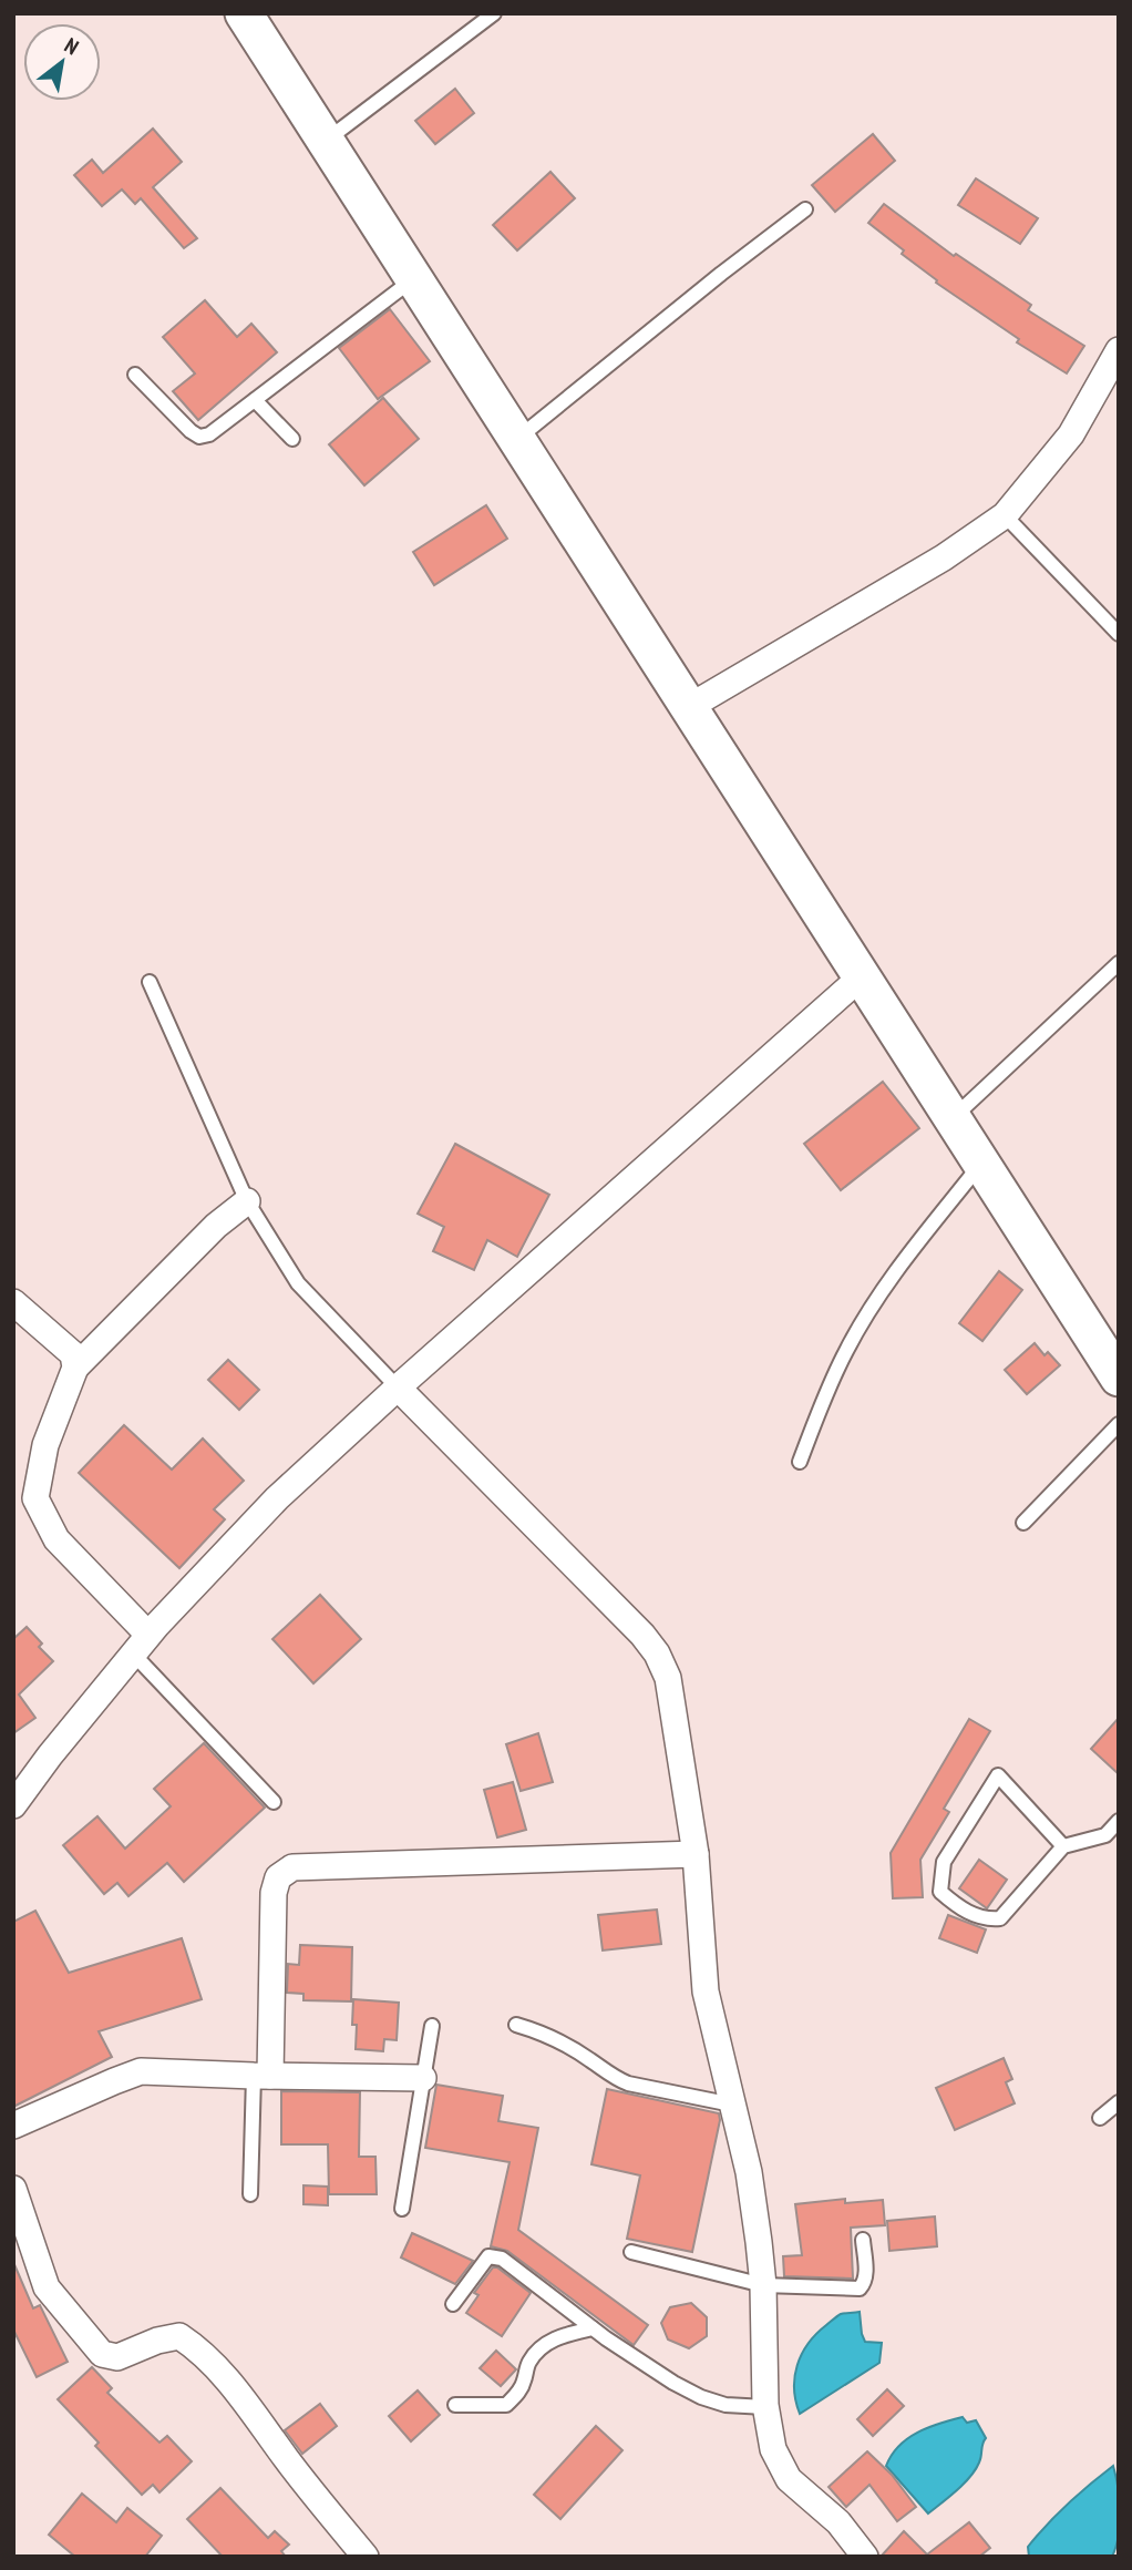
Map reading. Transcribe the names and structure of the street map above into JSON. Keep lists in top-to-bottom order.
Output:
{
  "north": "top right"
}
